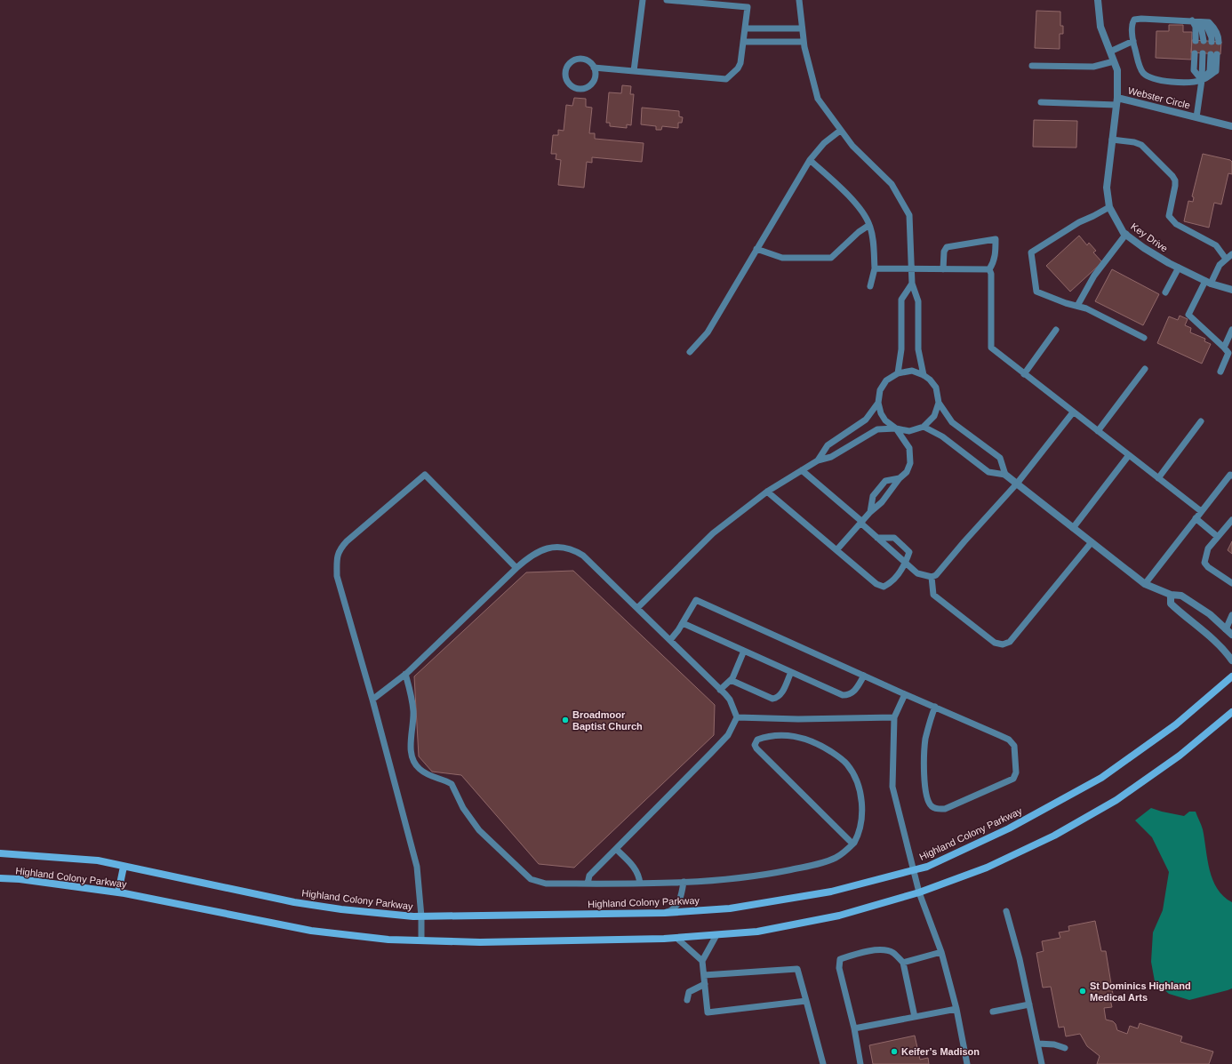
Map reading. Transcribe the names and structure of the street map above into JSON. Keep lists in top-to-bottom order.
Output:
{
  "streets": {
    "street": ["Webster Circle", "Key Drive", "Highland Colony Parkway"]
  },
  "crossings": [
    ["Webster Circle", "Key Drive"]
  ],
  "places": ["Broadmoor Baptist Church", "St Dominics Highland Medical Arts", "Keifer’s Madison"]
}
